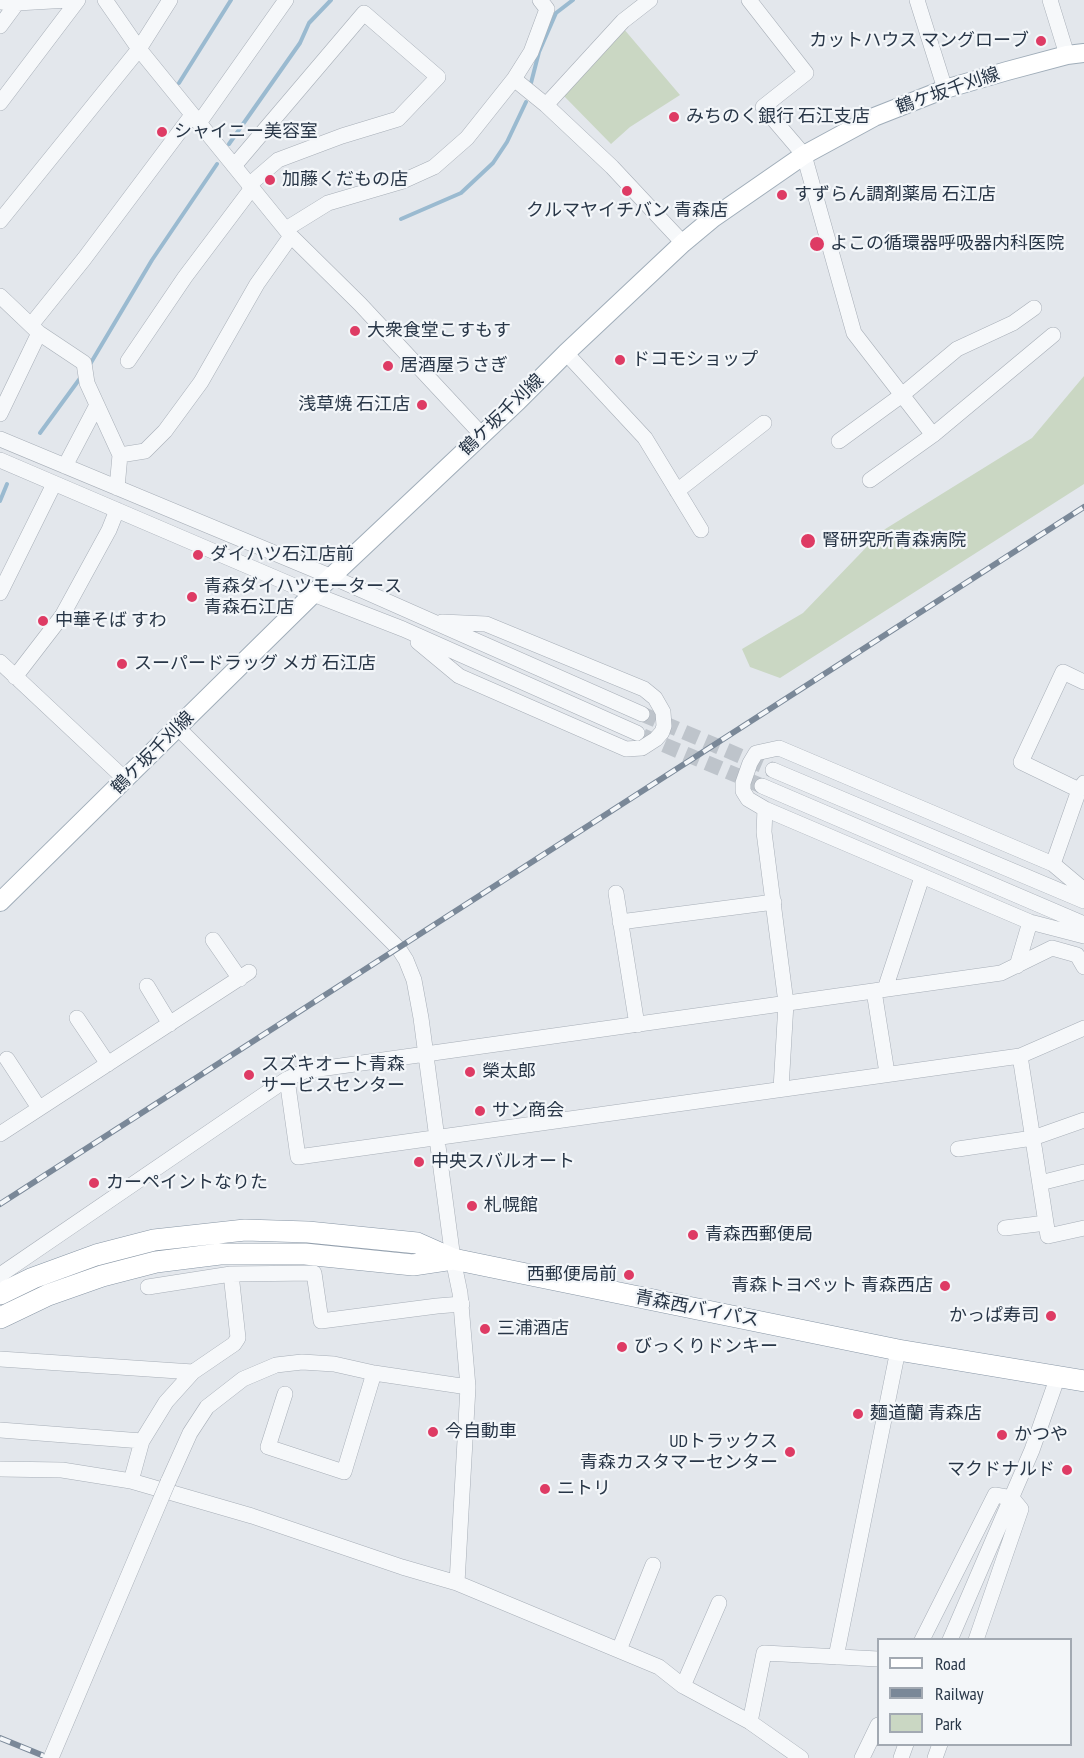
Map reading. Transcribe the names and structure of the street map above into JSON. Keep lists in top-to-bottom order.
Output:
{
  "streets": {
    "highway": ["青森西バイパス"],
    "main road": ["鶴ケ坂千刈線"]
  },
  "places": [
    "カットハウス マングローブ",
    "みちのく銀行 石江支店",
    "シャイニー美容室",
    "加藤くだもの店",
    "クルマヤイチバン 青森店",
    "すずらん調剤薬局 石江店",
    "よこの循環器呼吸器内科医院",
    "大衆食堂こすもす",
    "ドコモショップ",
    "居酒屋うさぎ",
    "浅草焼 石江店",
    "腎研究所青森病院",
    "ダイハツ石江店前",
    "青森ダイハツモータース 青森石江店",
    "中華そば すわ",
    "スーパードラッグ メガ 石江店",
    "榮太郎",
    "スズキオート青森 サービスセンター",
    "サン商会",
    "中央スバルオート",
    "カーペイントなりた",
    "札幌館",
    "青森西郵便局",
    "西郵便局前",
    "青森トヨペット 青森西店",
    "かっぱ寿司",
    "三浦酒店",
    "びっくりドンキー",
    "麺道蘭 青森店",
    "今自動車",
    "かつや",
    "UDトラックス 青森カスタマーセンター",
    "マクドナルド",
    "ニトリ"
  ],
  "legend": ["Road", "Railway", "Park"]
}
